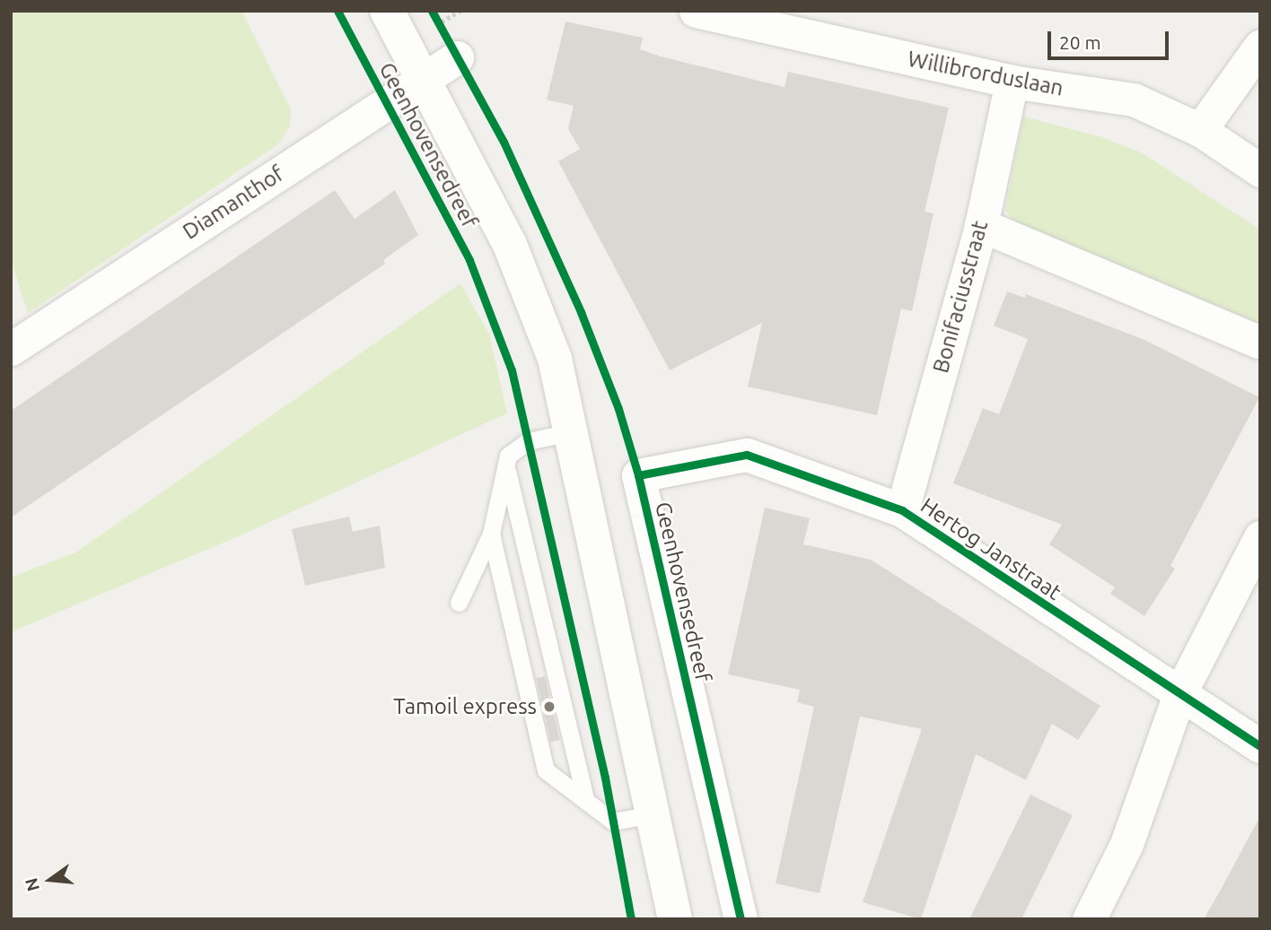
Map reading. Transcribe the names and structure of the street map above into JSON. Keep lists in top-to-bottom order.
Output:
{
  "streets": {
    "street": [
      "Willibrorduslaan",
      "Geenhovensedreef",
      "Diamanthof",
      "Bonifaciusstraat",
      "Hertog Janstraat"
    ]
  },
  "crossings": [
    ["Willibrorduslaan", "Bonifaciusstraat"],
    ["Geenhovensedreef", "Diamanthof"],
    ["Geenhovensedreef", "Hertog Janstraat"],
    ["Bonifaciusstraat", "Hertog Janstraat"]
  ],
  "places": ["Tamoil express"],
  "scale_bar": "20 m",
  "north": "left"
}
